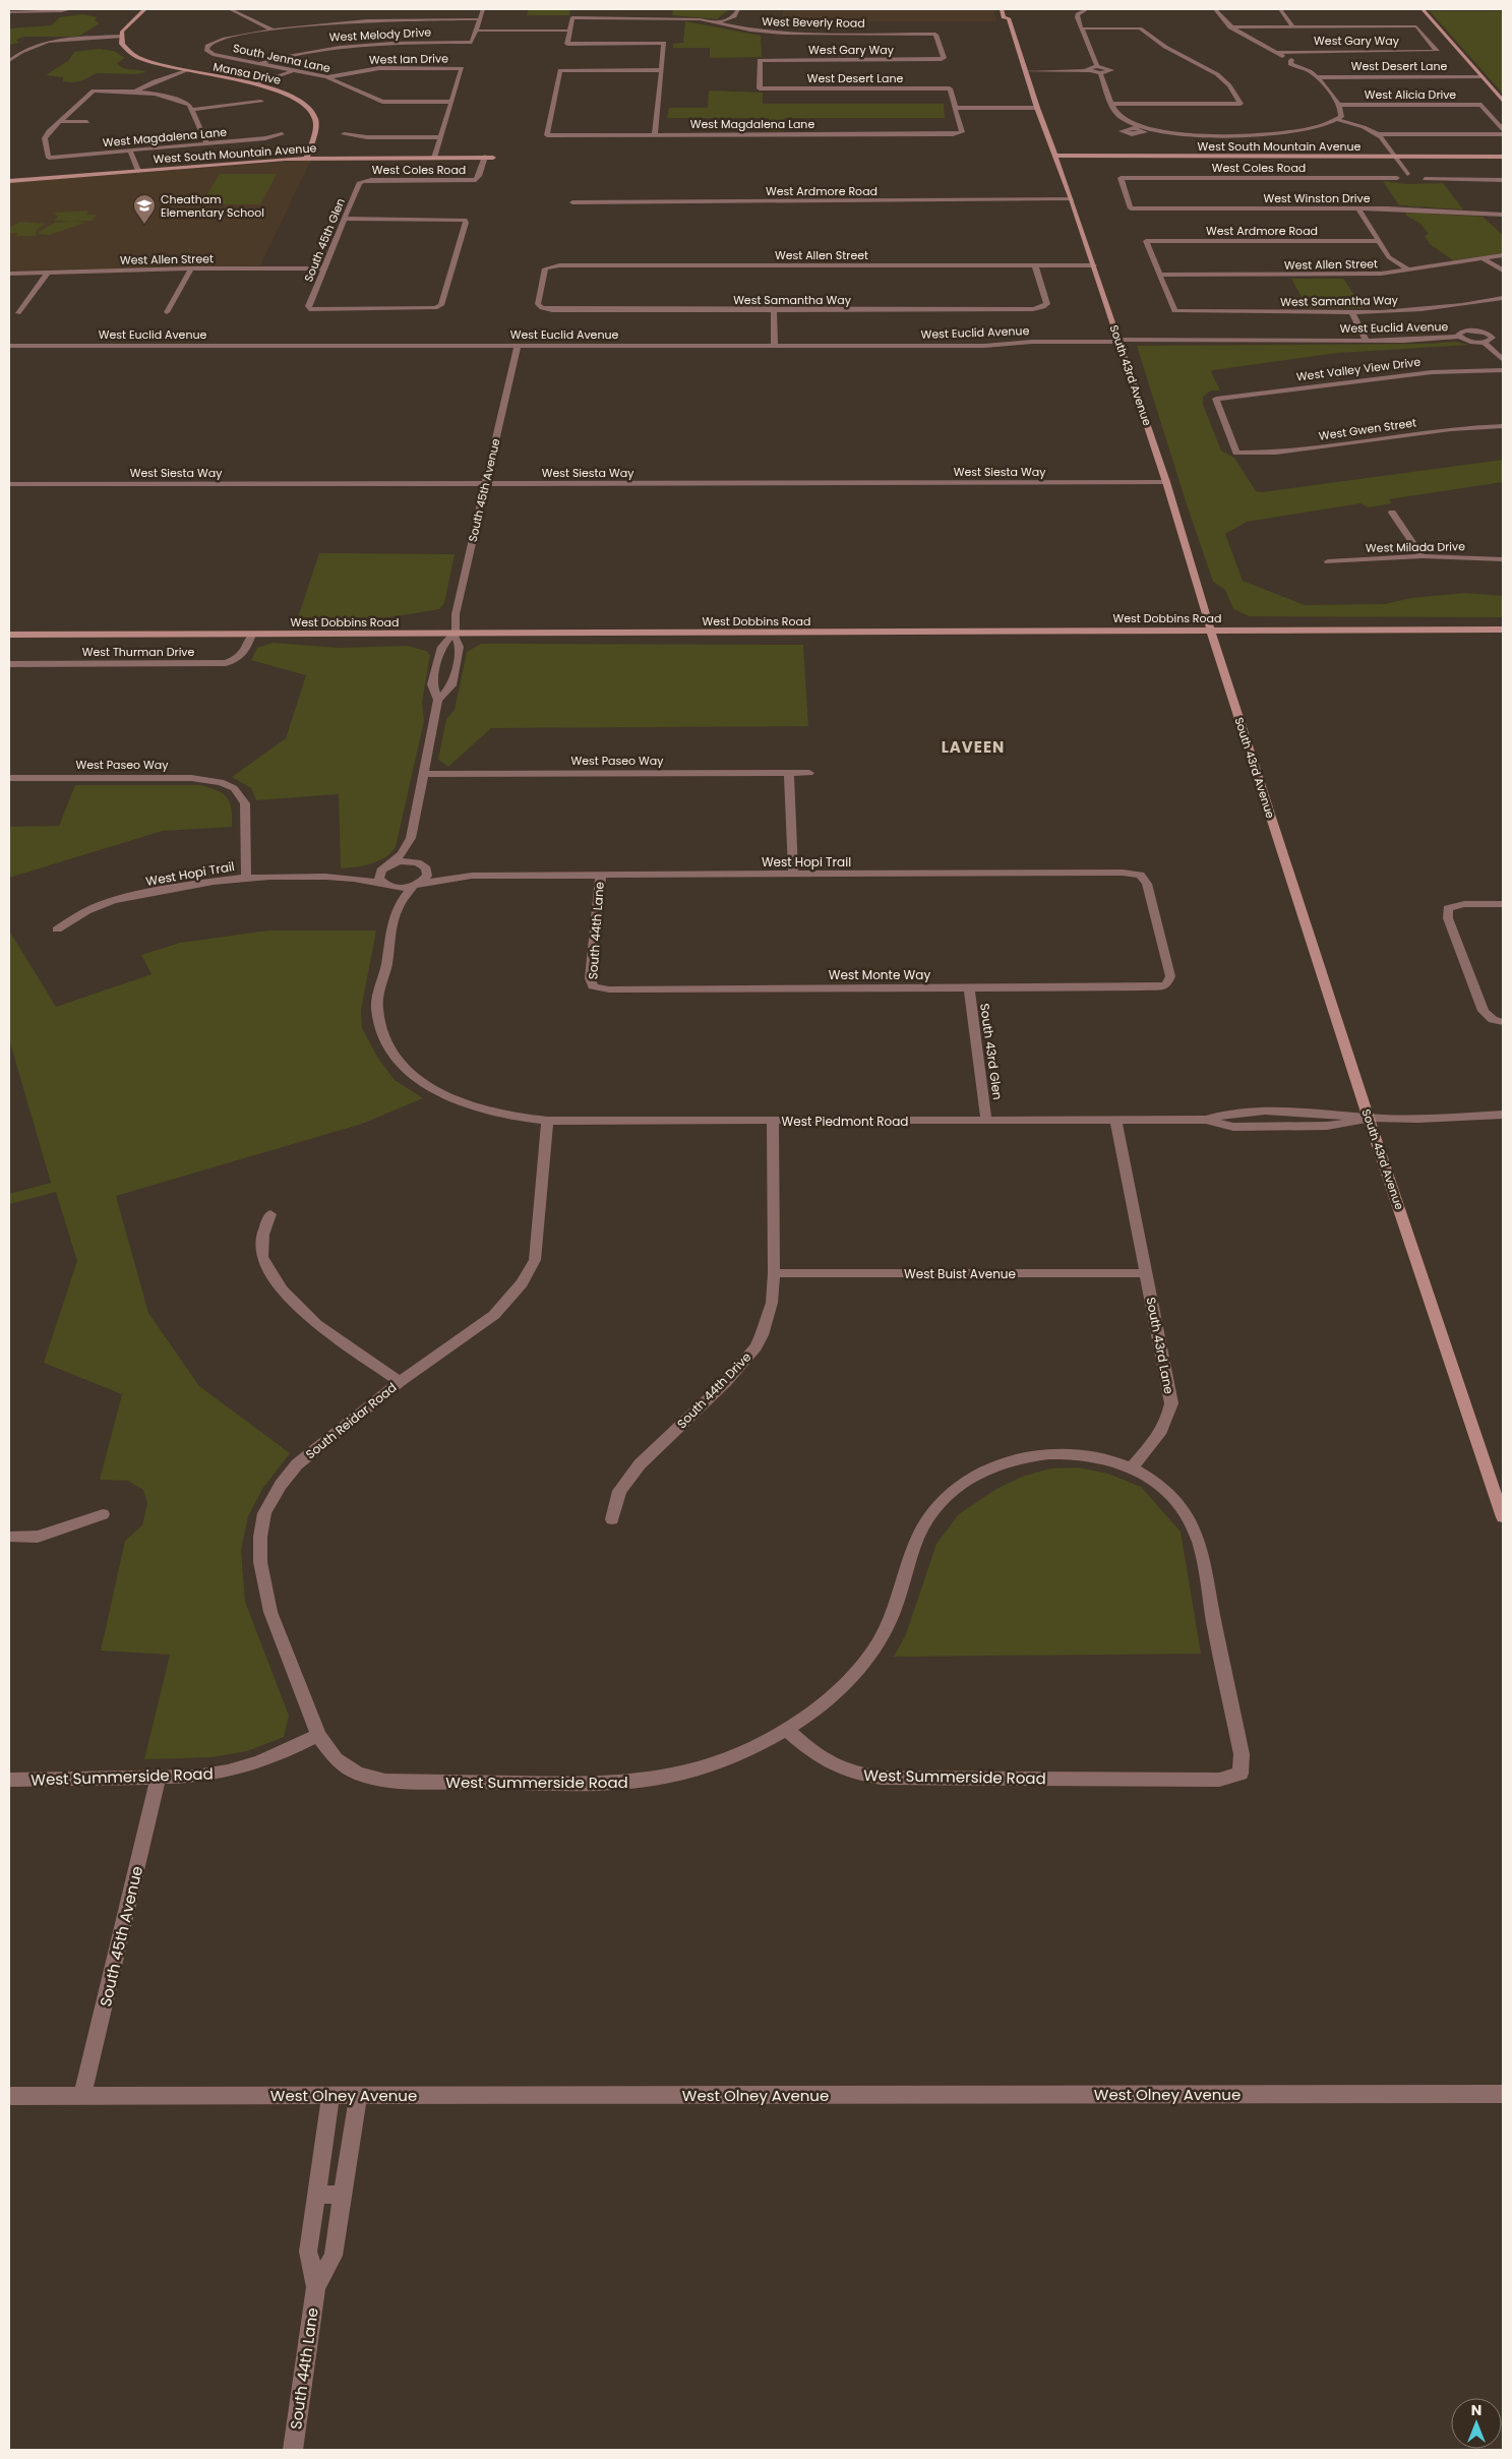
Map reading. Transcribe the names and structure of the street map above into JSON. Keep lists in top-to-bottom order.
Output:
{
  "streets": {
    "street": [
      "West Beverly Road",
      "West Melody Drive",
      "West Gary Way",
      "South Jenna Lane",
      "West Ian Drive",
      "West Desert Lane",
      "Mansa Drive",
      "West Alicia Drive",
      "West Magdalena Lane",
      "West South Mountain Avenue",
      "West Coles Road",
      "West Ardmore Road",
      "West Winston Drive",
      "South 45th Glen",
      "West Allen Street",
      "West Samantha Way",
      "West Euclid Avenue",
      "West Valley View Drive",
      "South 43rd Avenue",
      "West Gwen Street",
      "West Siesta Way",
      "South 45th Avenue",
      "West Milada Drive",
      "West Dobbins Road",
      "West Thurman Drive",
      "West Paseo Way",
      "West Hopi Trail",
      "South 44th Lane",
      "West Monte Way",
      "South 43rd Glen",
      "West Piedmont Road",
      "West Buist Avenue",
      "South 43rd Lane",
      "South 44th Drive",
      "South Reidar Road",
      "West Summerside Road",
      "West Olney Avenue"
    ]
  },
  "crossings": [
    ["West Beverly Road", "West Gary Way"],
    ["West Melody Drive", "South Jenna Lane"],
    ["West Gary Way", "West Desert Lane"],
    ["South Jenna Lane", "West Ian Drive"],
    ["West Desert Lane", "West Magdalena Lane"],
    ["Mansa Drive", "West South Mountain Avenue"],
    ["West South Mountain Avenue", "West Coles Road"],
    ["West South Mountain Avenue", "South 43rd Avenue"],
    ["West Coles Road", "West Winston Drive"],
    ["West Coles Road", "South 45th Glen"],
    ["West Ardmore Road", "West Allen Street"],
    ["West Ardmore Road", "West Samantha Way"],
    ["West Ardmore Road", "South 43rd Avenue"],
    ["South 45th Glen", "West Allen Street"],
    ["West Allen Street", "West Samantha Way"],
    ["West Allen Street", "South 43rd Avenue"],
    ["West Euclid Avenue", "South 43rd Avenue"],
    ["West Euclid Avenue", "South 45th Avenue"],
    ["West Valley View Drive", "West Gwen Street"],
    ["South 43rd Avenue", "West Siesta Way"],
    ["South 43rd Avenue", "West Dobbins Road"],
    ["South 43rd Avenue", "West Piedmont Road"],
    ["West Siesta Way", "South 45th Avenue"],
    ["South 45th Avenue", "West Dobbins Road"],
    ["South 45th Avenue", "West Paseo Way"],
    ["South 45th Avenue", "West Hopi Trail"],
    ["South 45th Avenue", "West Summerside Road"],
    ["South 45th Avenue", "West Olney Avenue"],
    ["West Dobbins Road", "West Thurman Drive"],
    ["West Paseo Way", "West Hopi Trail"],
    ["West Hopi Trail", "South 44th Lane"],
    ["West Hopi Trail", "West Monte Way"],
    ["South 44th Lane", "West Monte Way"],
    ["South 44th Lane", "West Olney Avenue"],
    ["West Monte Way", "South 43rd Glen"],
    ["South 43rd Glen", "West Piedmont Road"],
    ["West Piedmont Road", "South 43rd Lane"],
    ["West Piedmont Road", "South 44th Drive"],
    ["West Piedmont Road", "South Reidar Road"],
    ["West Buist Avenue", "South 43rd Lane"],
    ["West Buist Avenue", "South 44th Drive"],
    ["South 43rd Lane", "West Summerside Road"],
    ["South Reidar Road", "West Summerside Road"]
  ],
  "districts": ["LAVEEN"],
  "places": {
    "school or university": ["Cheatham Elementary School"]
  },
  "north": "top"
}
